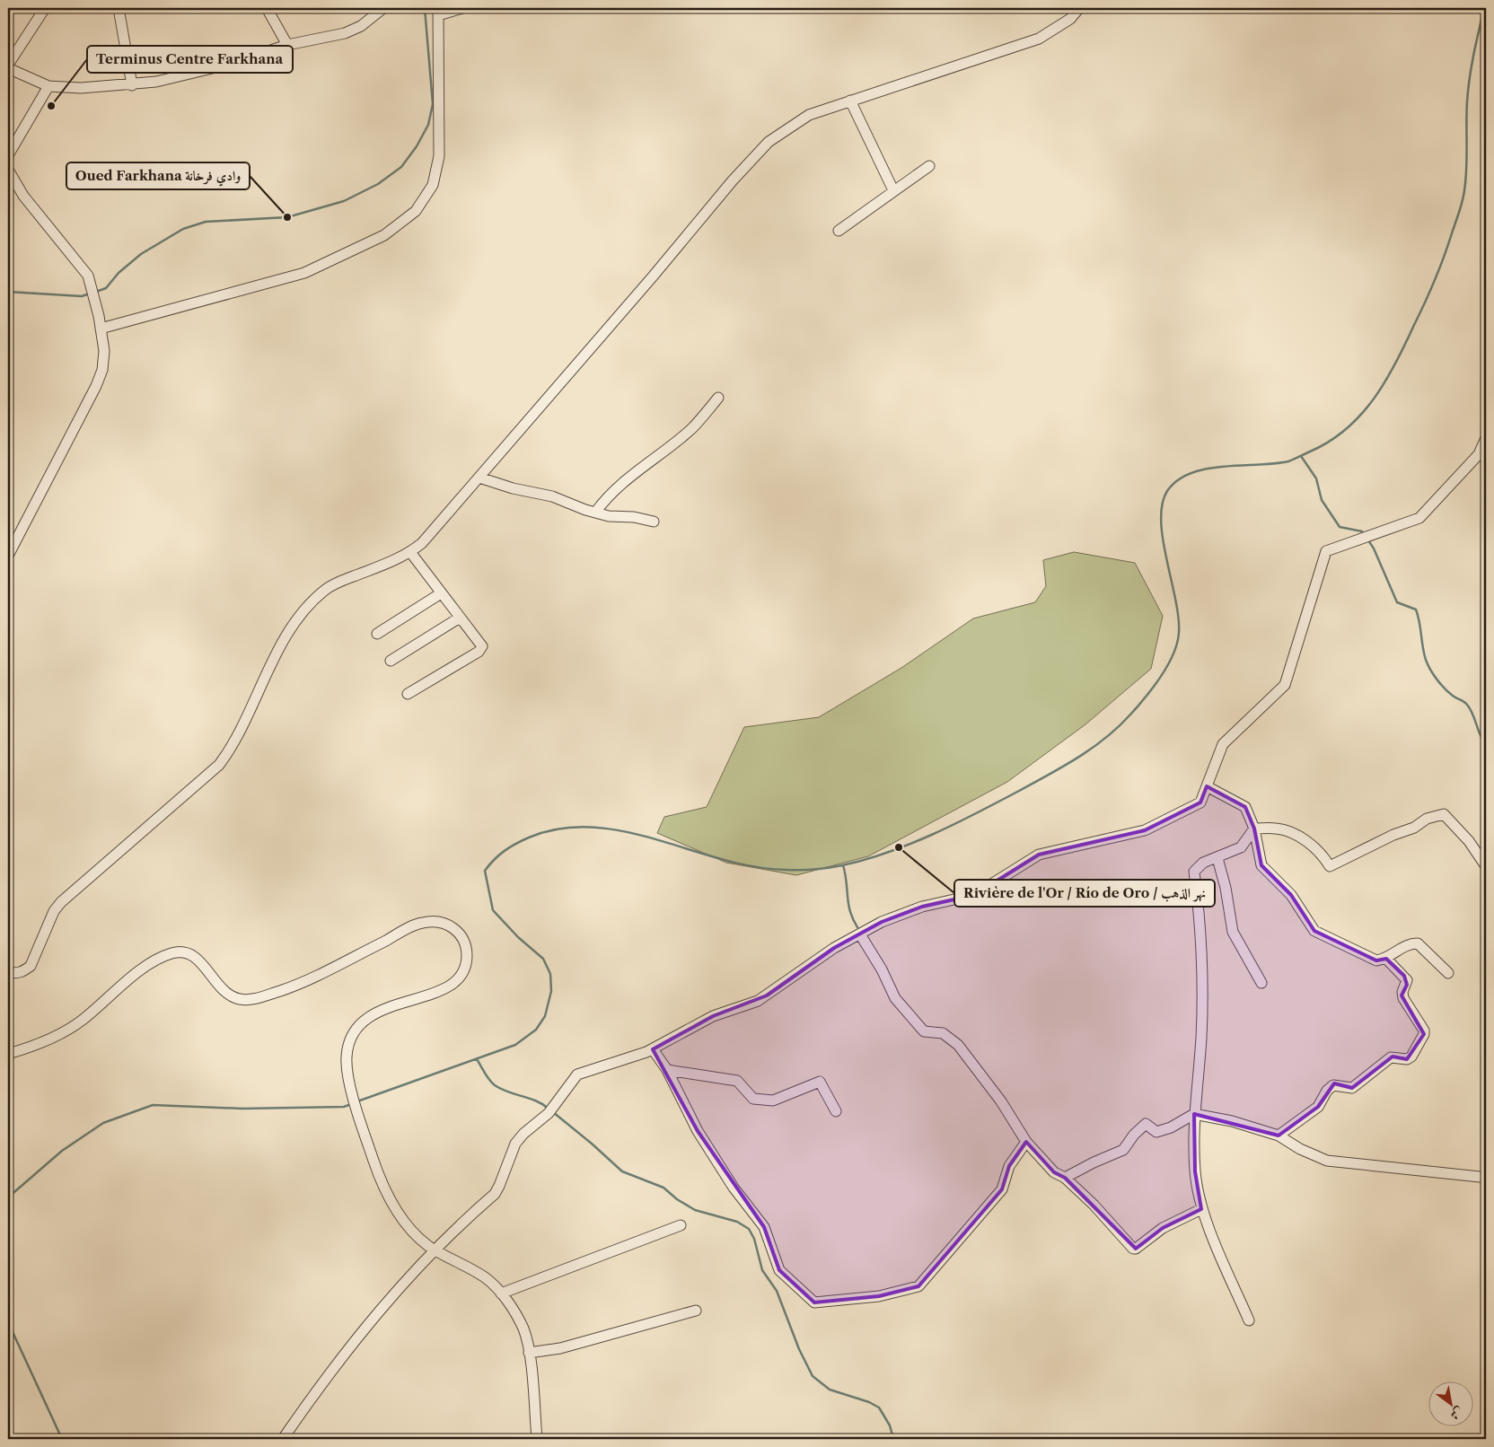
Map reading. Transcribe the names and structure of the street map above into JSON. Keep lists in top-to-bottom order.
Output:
{
  "places": ["Terminus Centre Farkhana", "Oued Farkhana وادي فرخانة", "Rivière de l'Or / Río de Oro / نهر الذهب"],
  "north": "bottom right"
}
